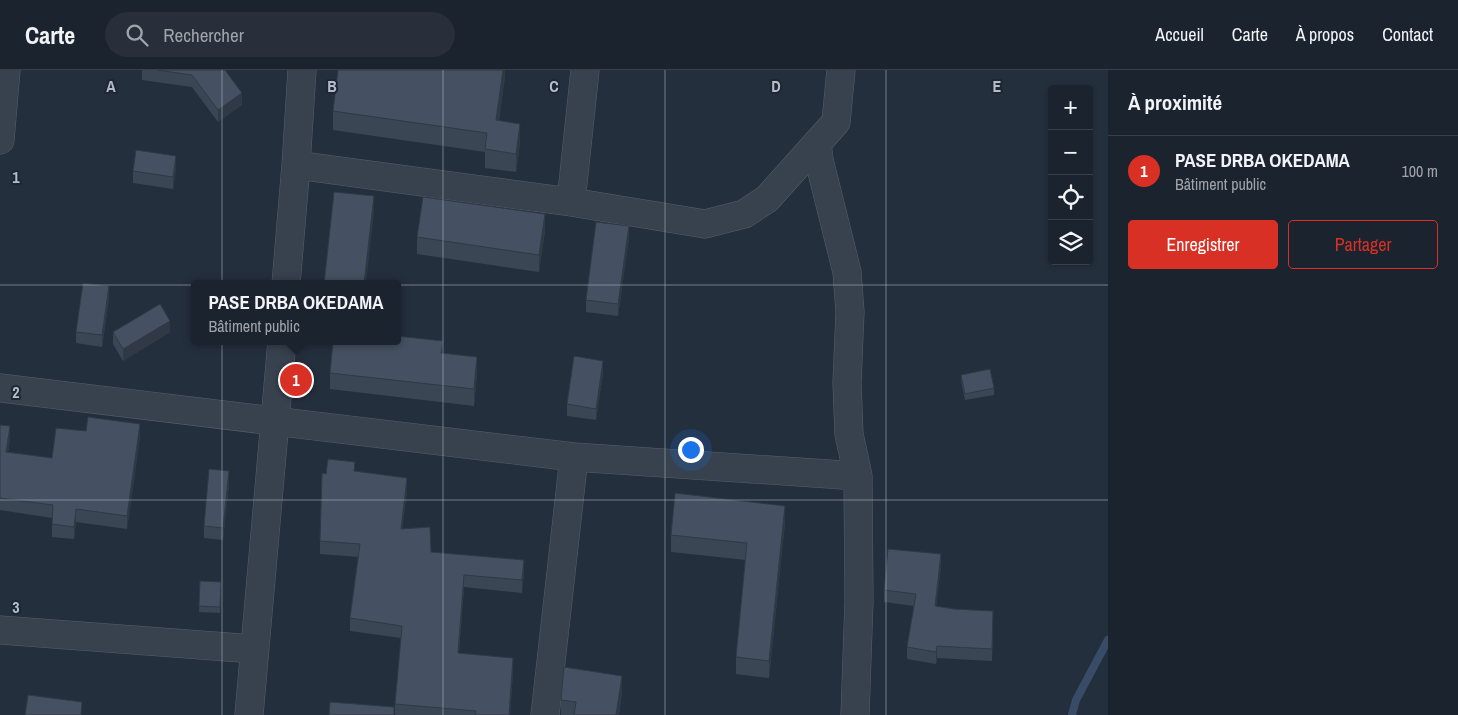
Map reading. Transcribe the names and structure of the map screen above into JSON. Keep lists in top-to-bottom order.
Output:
{
  "page": {
    "header": "Carte",
    "search": "Rechercher",
    "nav": [
      "Accueil",
      "Carte",
      "À propos",
      "Contact"
    ],
    "heading": "À proximité",
    "map_buttons": ["+", "−"],
    "list": [
      {
        "mark": "1",
        "name": "PASE DRBA OKEDAMA",
        "note": "Bâtiment public",
        "value": "100 m"
      }
    ],
    "buttons": ["Enregistrer", "Partager"],
    "popup": ["PASE DRBA OKEDAMA", "Bâtiment public"],
    "pins": "1"
  },
  "grid": {
    "columns": [
      "A",
      "B",
      "C",
      "D",
      "E"
    ],
    "rows": ["1", "2", "3"]
  }
}
